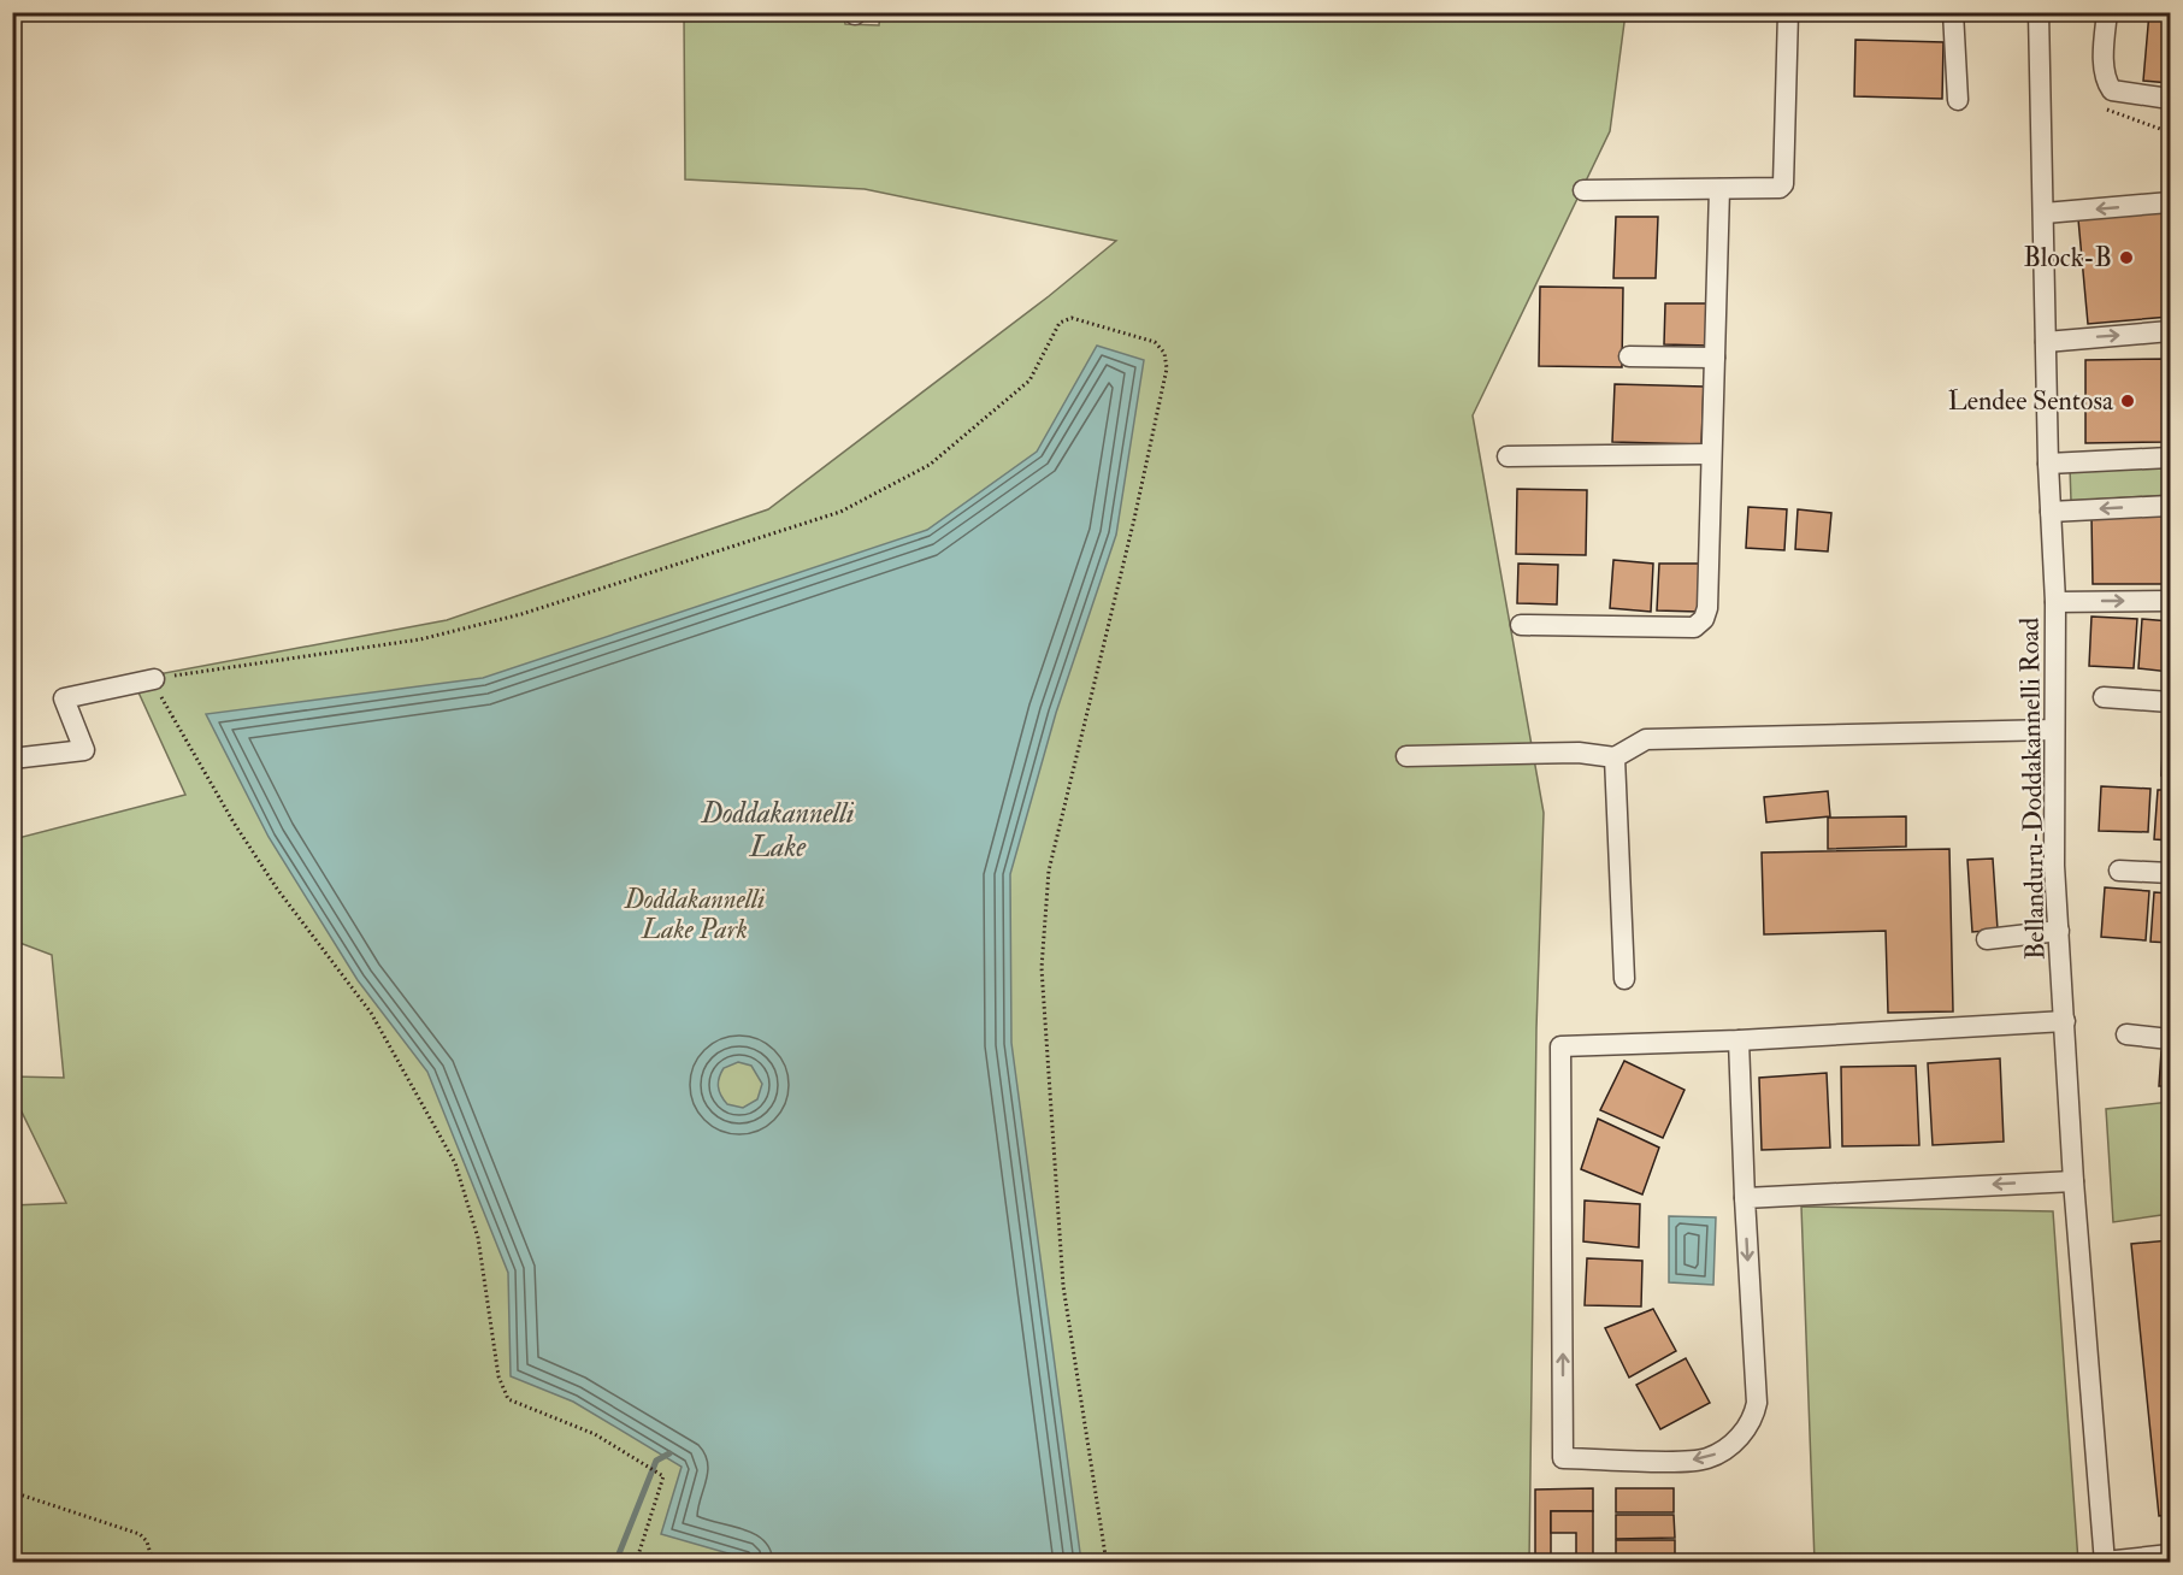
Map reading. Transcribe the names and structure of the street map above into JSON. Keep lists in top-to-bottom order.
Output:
{
  "streets": {
    "street": ["Bellanduru-Doddakannelli Road"]
  },
  "water": ["Doddakannelli Lake"],
  "parks": ["Doddakannelli Lake Park"],
  "places": ["Block-B", "Lendee Sentosa"]
}
